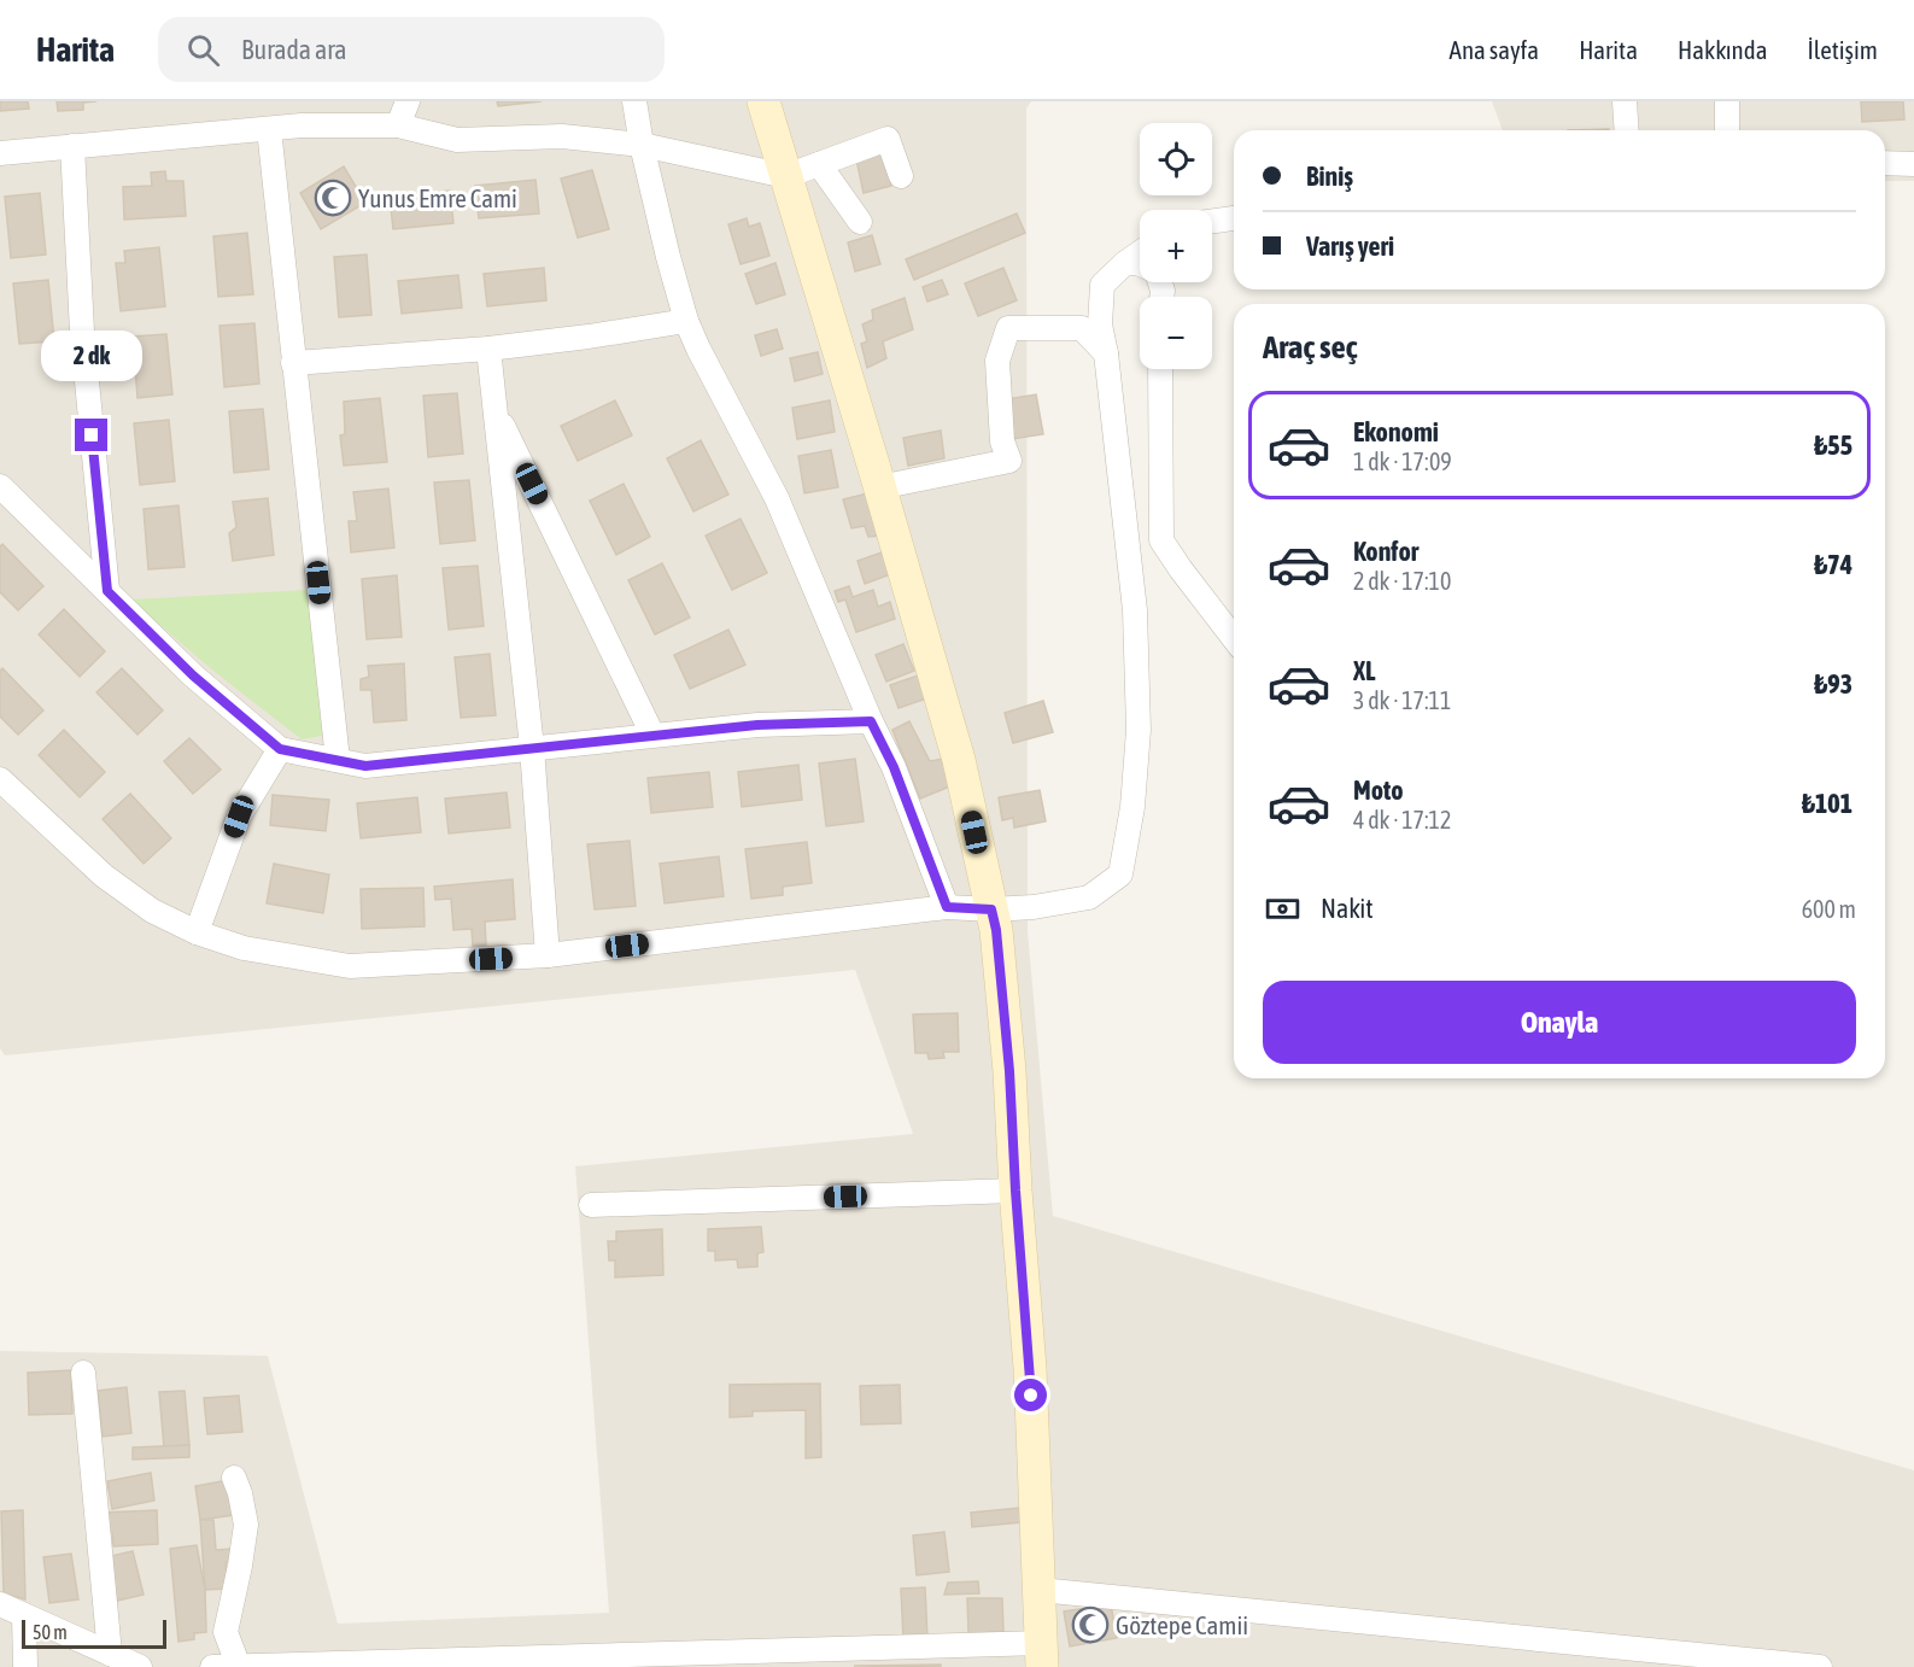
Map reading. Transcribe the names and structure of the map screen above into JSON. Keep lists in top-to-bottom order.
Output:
{
  "places": {
    "mosque": ["Yunus Emre Cami", "Göztepe Camii"]
  },
  "scale_bar": "50 m",
  "page": {
    "header": "Harita",
    "search": "Burada ara",
    "nav": [
      "Ana sayfa",
      "Harita",
      "Hakkında",
      "İletişim"
    ],
    "map_buttons": ["+", "−"],
    "banner": ["Biniş", "Varış yeri"],
    "heading": "Araç seç",
    "bubble": "2 dk",
    "list": [
      {
        "name": "Ekonomi",
        "note": "1 dk · 17:09",
        "value": "₺55"
      },
      {
        "name": "Konfor",
        "note": "2 dk · 17:10",
        "value": "₺74"
      },
      {
        "name": "XL",
        "note": "3 dk · 17:11",
        "value": "₺93"
      },
      {
        "name": "Moto",
        "note": "4 dk · 17:12",
        "value": "₺101"
      }
    ],
    "pay": ["Nakit", "600 m"],
    "buttons": "Onayla",
    "scale": "50 m"
  }
}
